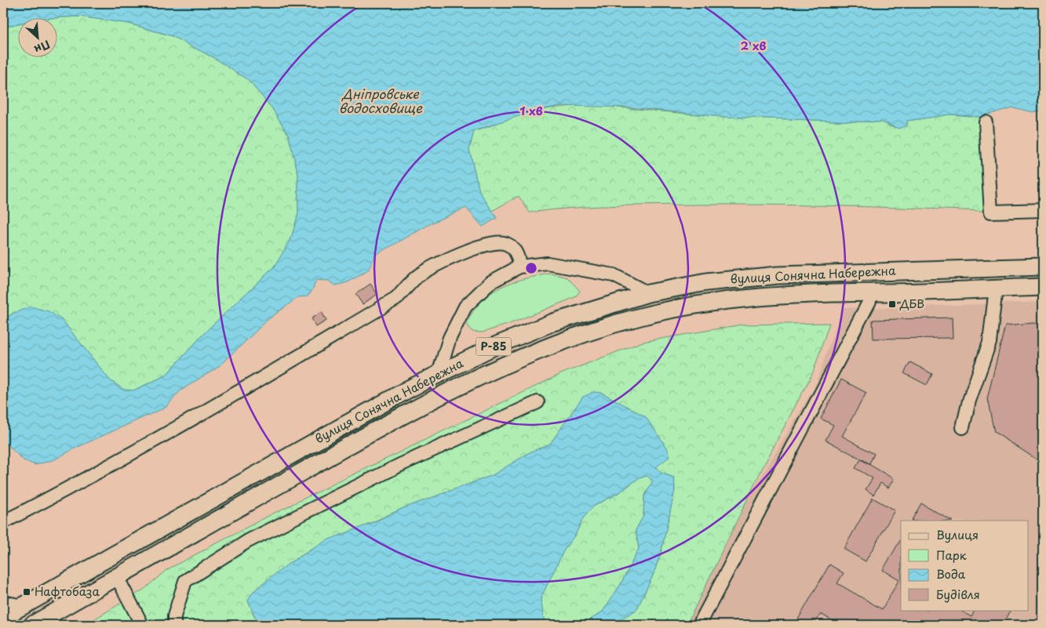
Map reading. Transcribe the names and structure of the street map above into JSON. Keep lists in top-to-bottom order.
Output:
{
  "streets": {
    "main road": ["вулиця Сонячна Набережна", "Р-85"]
  },
  "water": ["Дніпровське водосховище"],
  "places": {
    "transit": ["ДБВ", "Нафтобаза"]
  },
  "legend": [
    "Вулиця",
    "Парк",
    "Вода",
    "Будівля"
  ],
  "north": "bottom right",
  "rings": ["2 хв", "1 хв"]
}
